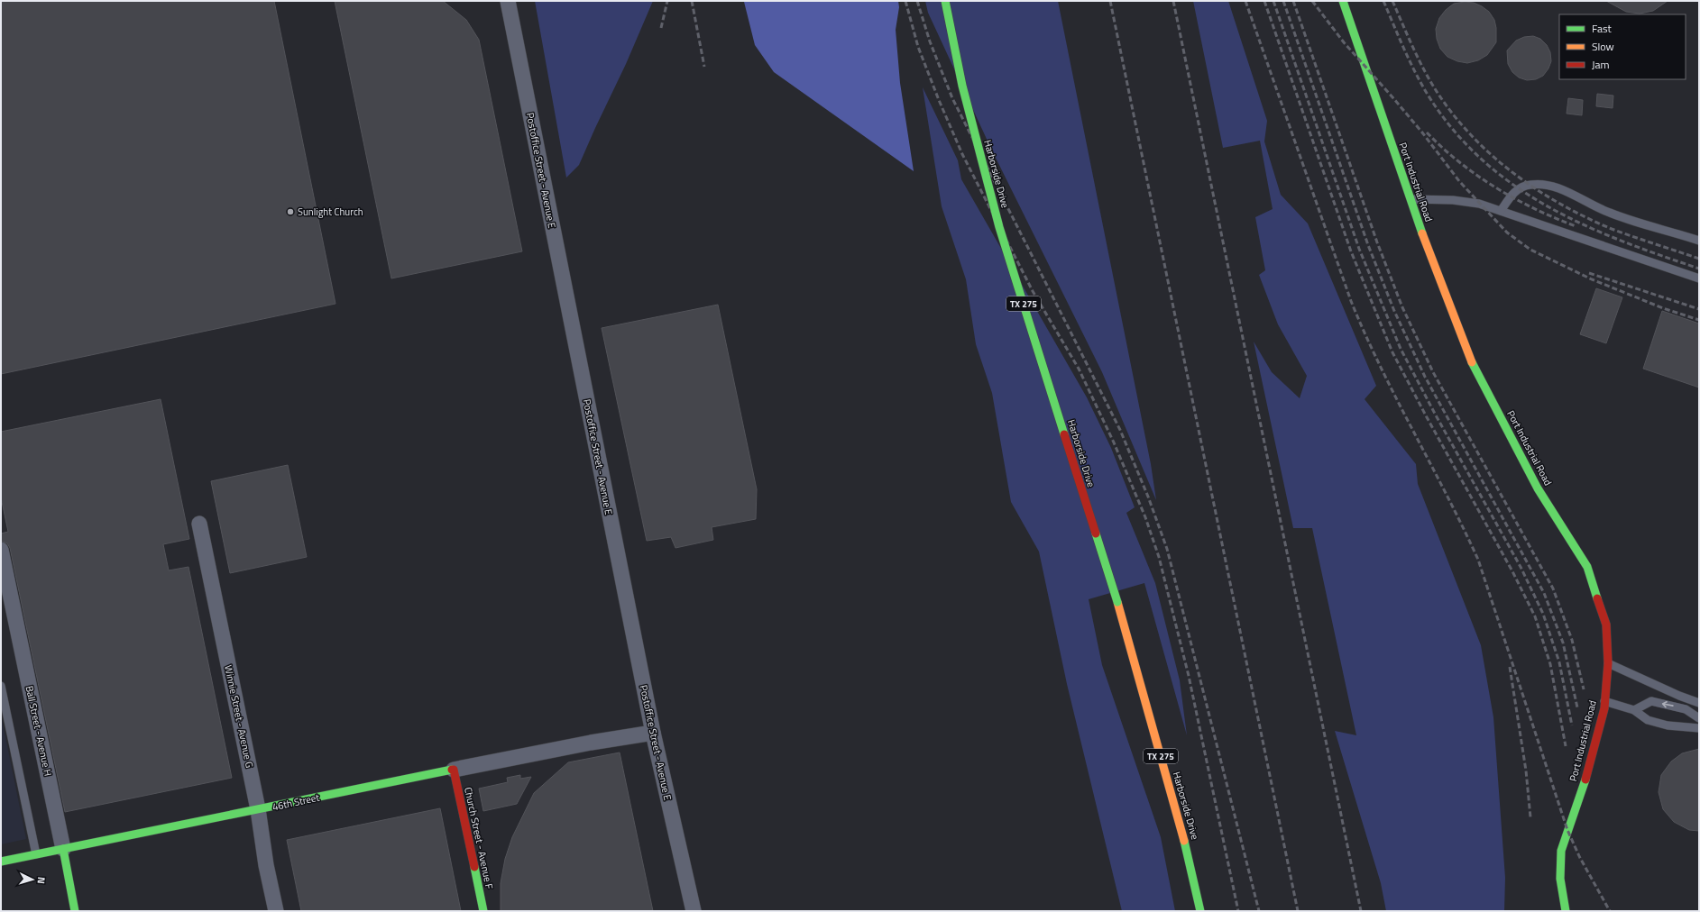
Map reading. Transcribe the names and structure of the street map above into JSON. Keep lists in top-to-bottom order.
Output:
{
  "streets": {
    "street": [
      "Postoffice Street - Avenue E",
      "Harborside Drive",
      "Port Industrial Road",
      "TX 275",
      "Winnie Street - Avenue G",
      "Ball Street - Avenue H",
      "46th Street",
      "Church Street - Avenue F"
    ]
  },
  "crossings": [
    ["Postoffice Street - Avenue E", "46th Street"],
    ["Winnie Street - Avenue G", "46th Street"],
    ["Ball Street - Avenue H", "46th Street"],
    ["46th Street", "Church Street - Avenue F"]
  ],
  "places": ["Sunlight Church"],
  "legend": ["Fast", "Slow", "Jam"],
  "north": "right"
}
